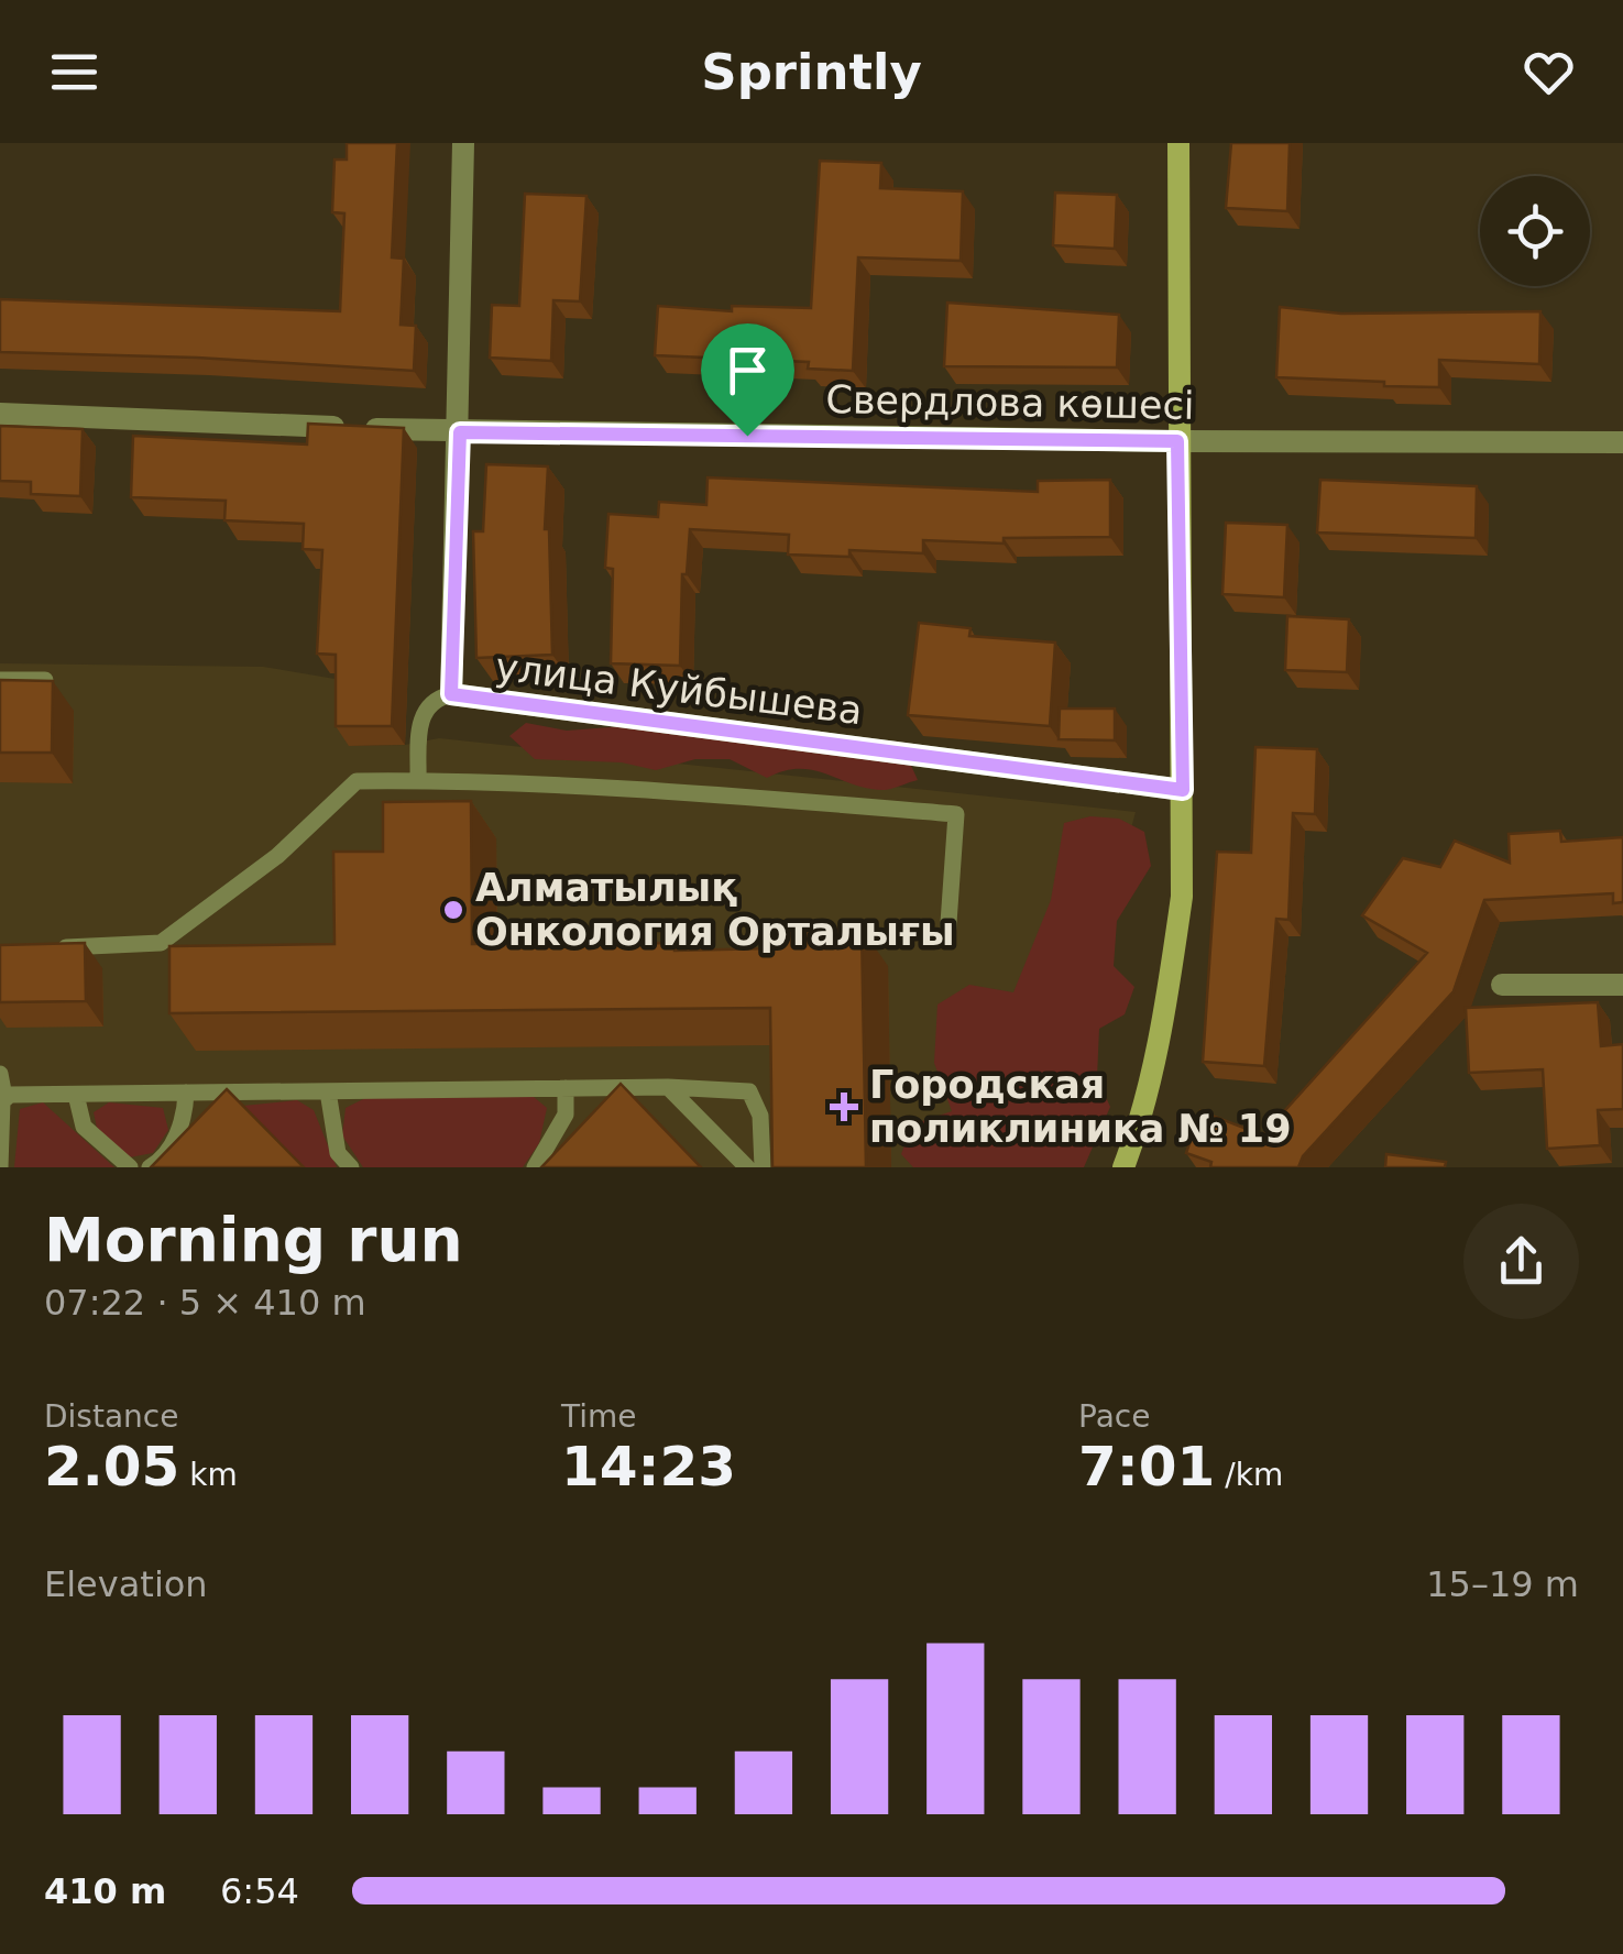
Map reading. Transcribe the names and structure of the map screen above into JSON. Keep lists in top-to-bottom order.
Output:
{
  "streets": {
    "street": ["Свердлова көшесі", "улица Куйбышева"]
  },
  "crossings": [
    ["Свердлова көшесі", "улица Куйбышева"]
  ],
  "places": {
    "other": ["Алматылық Онкология Орталығы"],
    "health": ["Городская поликлиника № 19"]
  },
  "page": {
    "header": "Sprintly",
    "heading": ["Morning run", "07:22 · 5 × 410 m"],
    "stats": [
      ["Distance", "2.05 km"],
      ["Time", "14:23"],
      ["Pace", "7:01 /km"]
    ],
    "chart": ["Elevation", "15–19 m"],
    "list": [
      {
        "name": "410 m",
        "note": "6:54"
      }
    ]
  }
}
